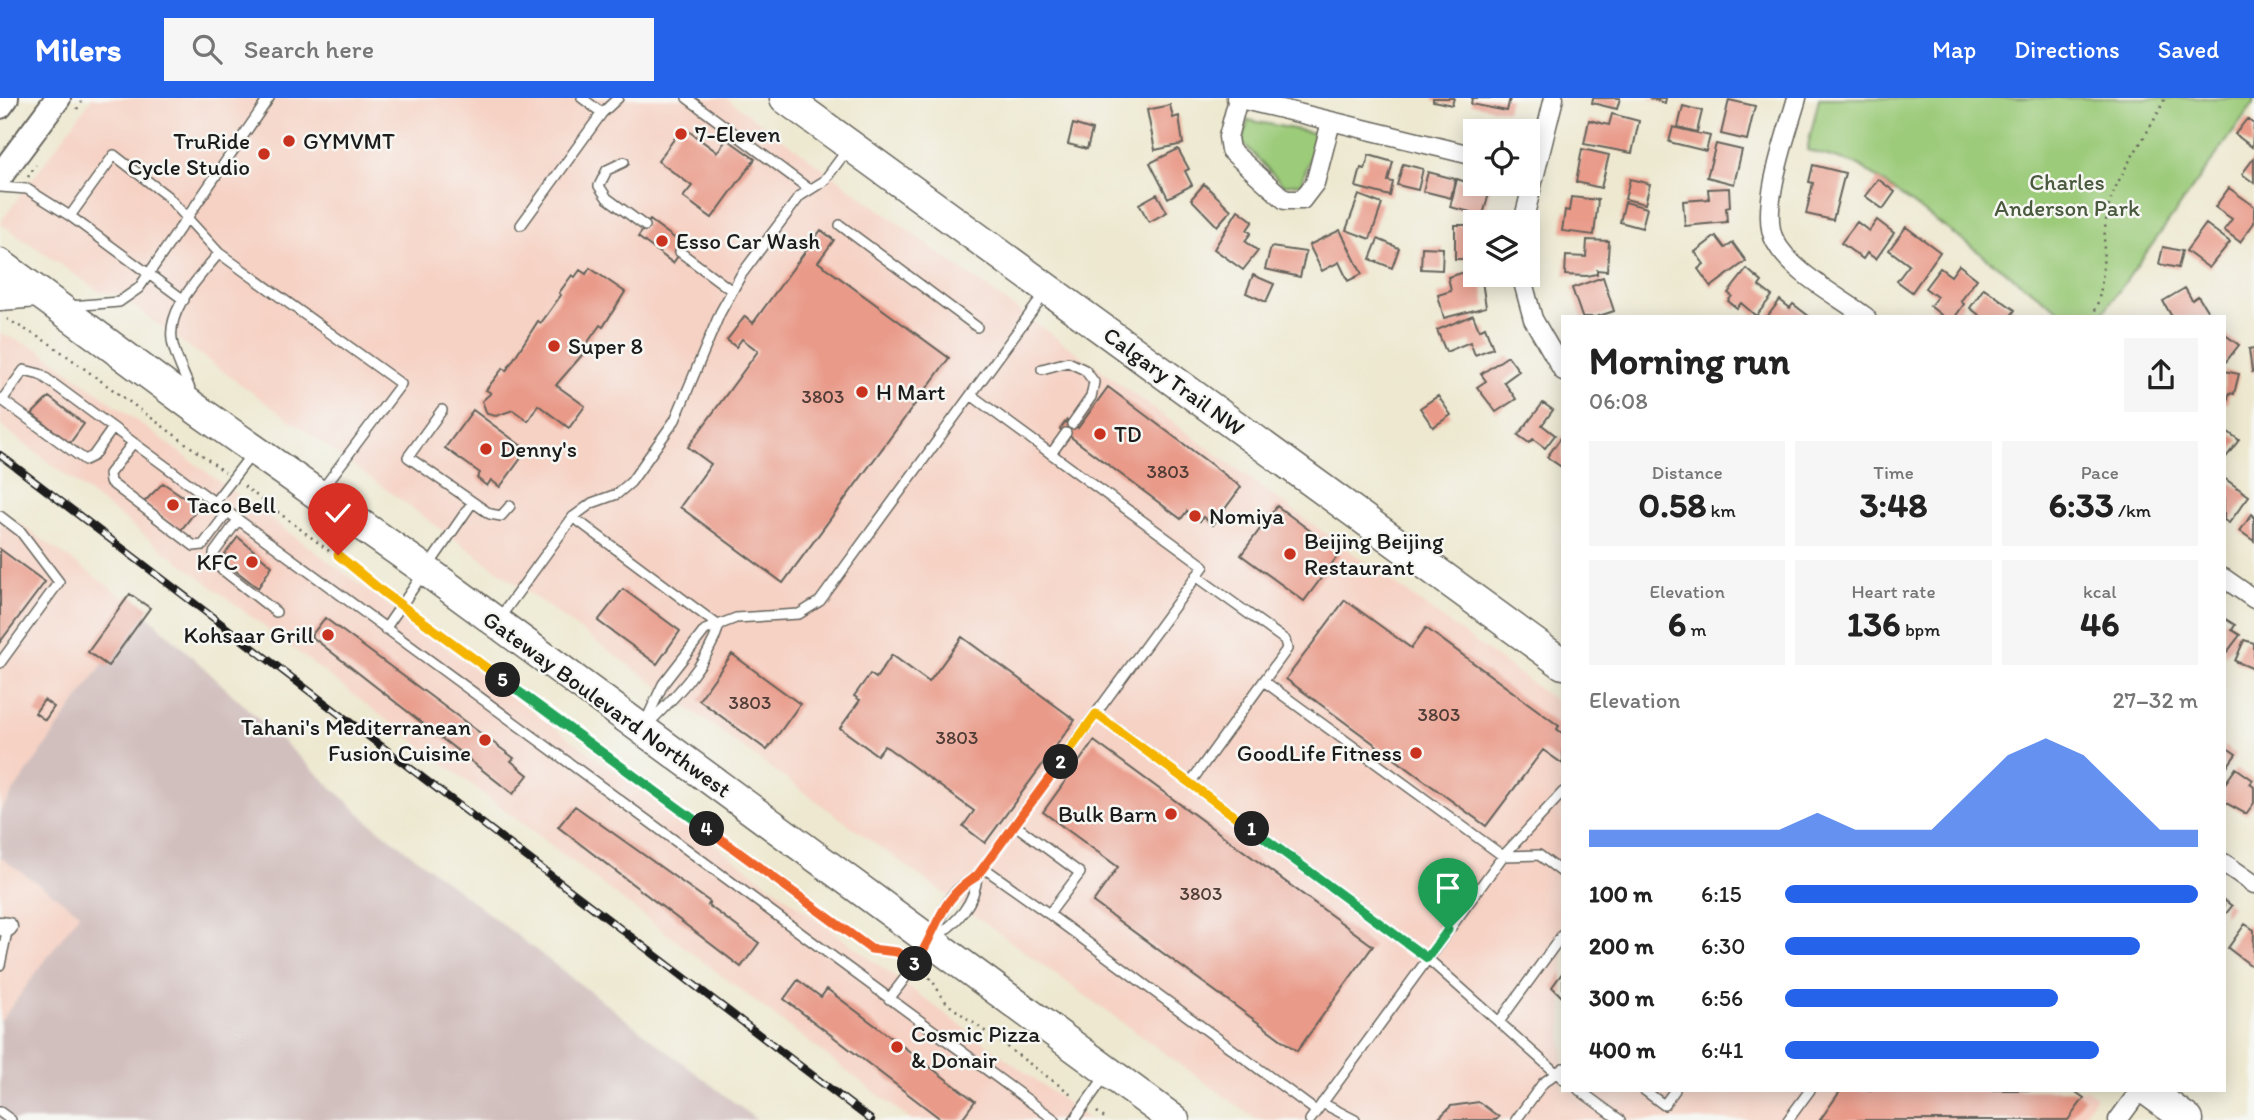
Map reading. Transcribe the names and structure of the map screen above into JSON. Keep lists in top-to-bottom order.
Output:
{
  "streets": {
    "highway": ["Calgary Trail NW", "Gateway Boulevard Northwest"]
  },
  "parks": ["Charles Anderson Park"],
  "places": [
    "7-Eleven",
    "GYMVMT",
    "TruRide Cycle Studio",
    "Esso Car Wash",
    "Super 8",
    "H Mart",
    "TD",
    "Denny's",
    "Taco Bell",
    "Nomiya",
    "Beijing Beijing Restaurant",
    "KFC",
    "Kohsaar Grill",
    "Tahani's Mediterranean Fusion Cuisine",
    "GoodLife Fitness",
    "Bulk Barn",
    "Cosmic Pizza & Donair"
  ],
  "house_numbers": [
    "3803",
    "3803",
    "3803",
    "3803",
    "3803",
    "3803"
  ],
  "page": {
    "header": "Milers",
    "search": "Search here",
    "nav": ["Map", "Directions", "Saved"],
    "heading": ["Morning run", "06:08"],
    "stats": [
      ["Distance", "0.58 km"],
      ["Time", "3:48"],
      ["Pace", "6:33 /km"],
      ["Elevation", "6 m"],
      ["Heart rate", "136 bpm"],
      ["kcal", "46"]
    ],
    "pins": [
      "5",
      "2",
      "1",
      "4",
      "3"
    ],
    "chart": ["Elevation", "27–32 m"],
    "list": [
      {
        "name": "100 m",
        "note": "6:15"
      },
      {
        "name": "200 m",
        "note": "6:30"
      },
      {
        "name": "300 m",
        "note": "6:56"
      },
      {
        "name": "400 m",
        "note": "6:41"
      }
    ]
  }
}
